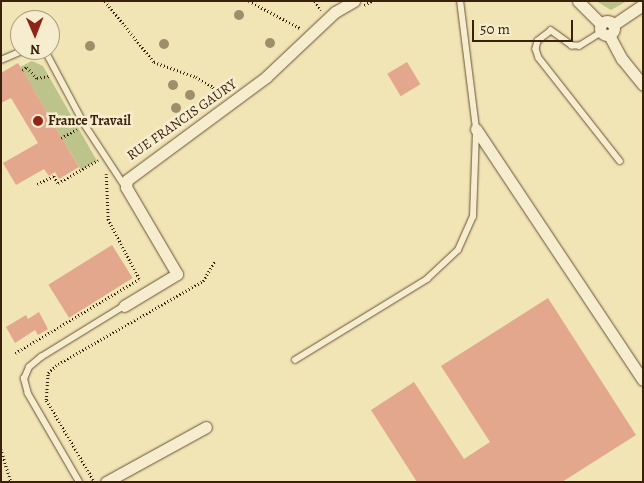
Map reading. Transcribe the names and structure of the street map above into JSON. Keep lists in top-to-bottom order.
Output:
{
  "streets": {
    "street": ["RUE FRANCIS GAURY"]
  },
  "places": ["France Travail"],
  "scale_bar": "50 m",
  "north": "bottom"
}
